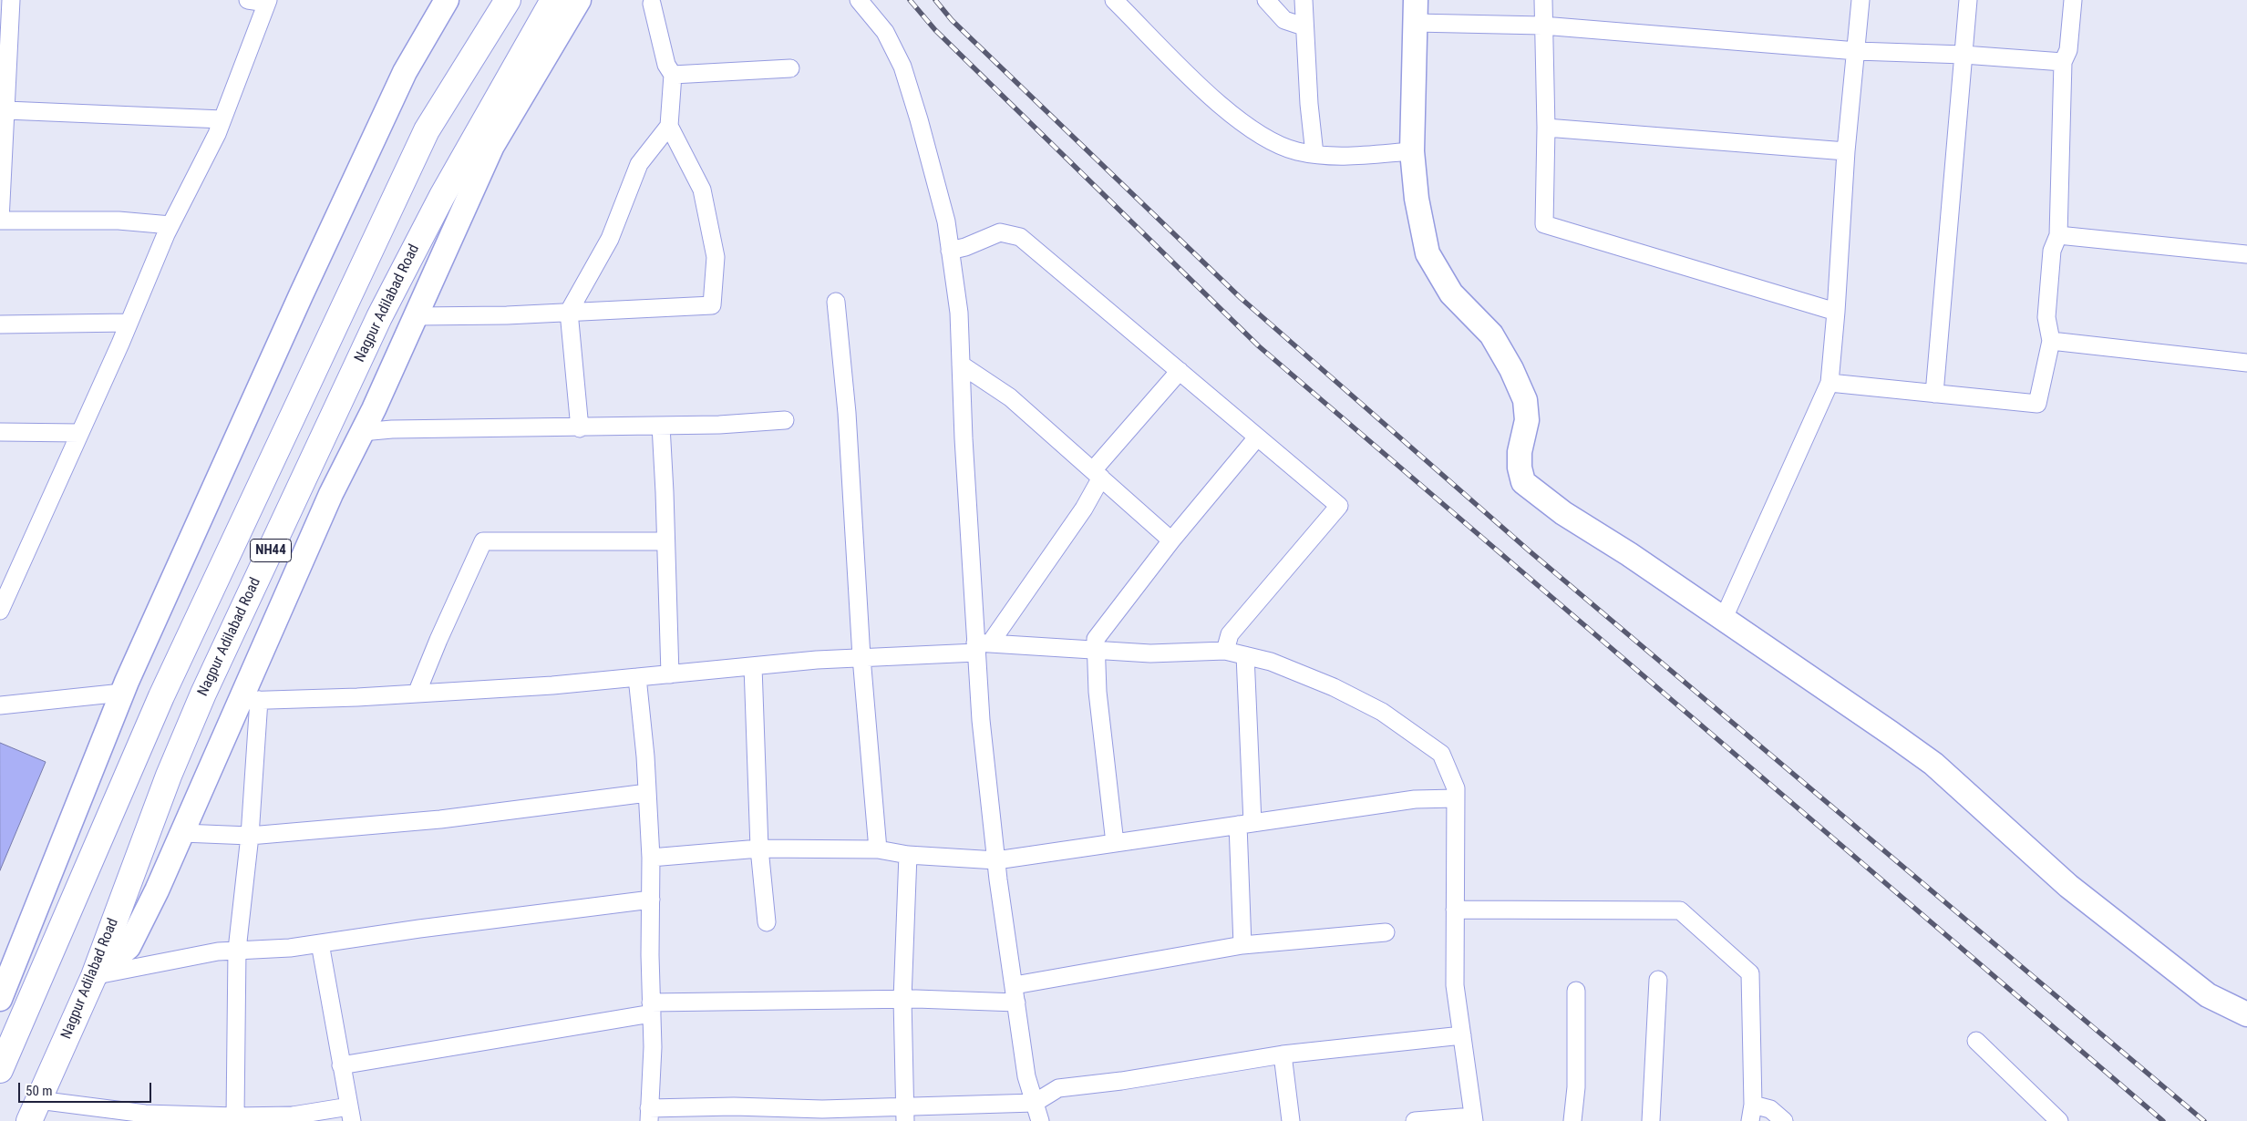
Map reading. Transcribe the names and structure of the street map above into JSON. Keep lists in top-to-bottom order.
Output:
{
  "streets": {
    "highway": ["Nagpur Adilabad Road", "NH44"]
  },
  "scale_bar": "50 m"
}
